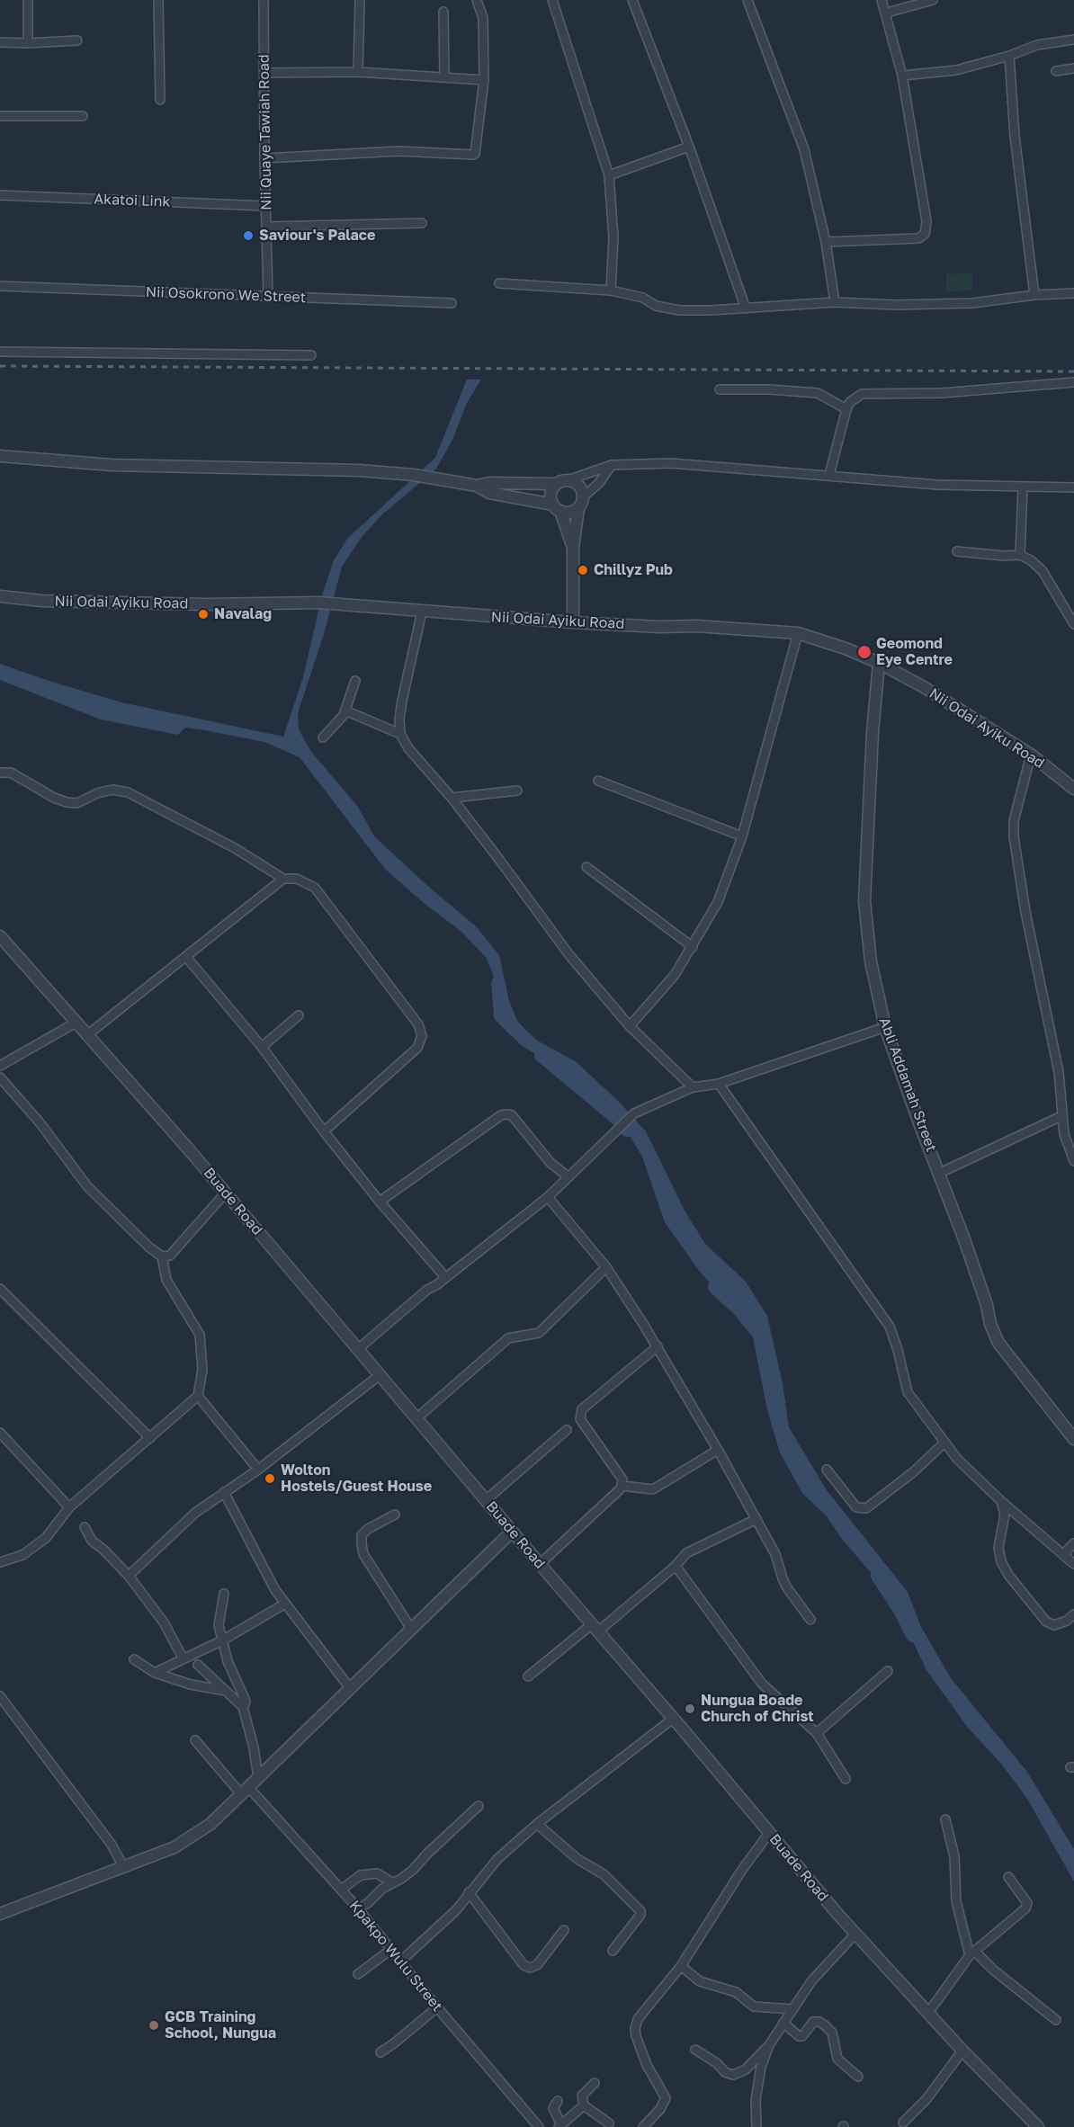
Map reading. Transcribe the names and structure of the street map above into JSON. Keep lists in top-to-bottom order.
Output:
{
  "streets": {
    "street": [
      "Nii Quaye Tawiah Road",
      "Akatoi Link",
      "Nii Osokrono We Street",
      "Nii Odai Ayiku Road",
      "Abli Addamah Street",
      "Buade Road",
      "Kpakpo Wulu Street"
    ]
  },
  "crossings": [
    ["Nii Quaye Tawiah Road", "Akatoi Link"],
    ["Nii Quaye Tawiah Road", "Nii Osokrono We Street"],
    ["Nii Odai Ayiku Road", "Abli Addamah Street"]
  ],
  "places": [
    "Saviour's Palace",
    "Chillyz Pub",
    "Navalag",
    "Geomond Eye Centre",
    "Wolton Hostels/Guest House",
    "Nungua Boade Church of Christ",
    "GCB Training School, Nungua"
  ]
}
